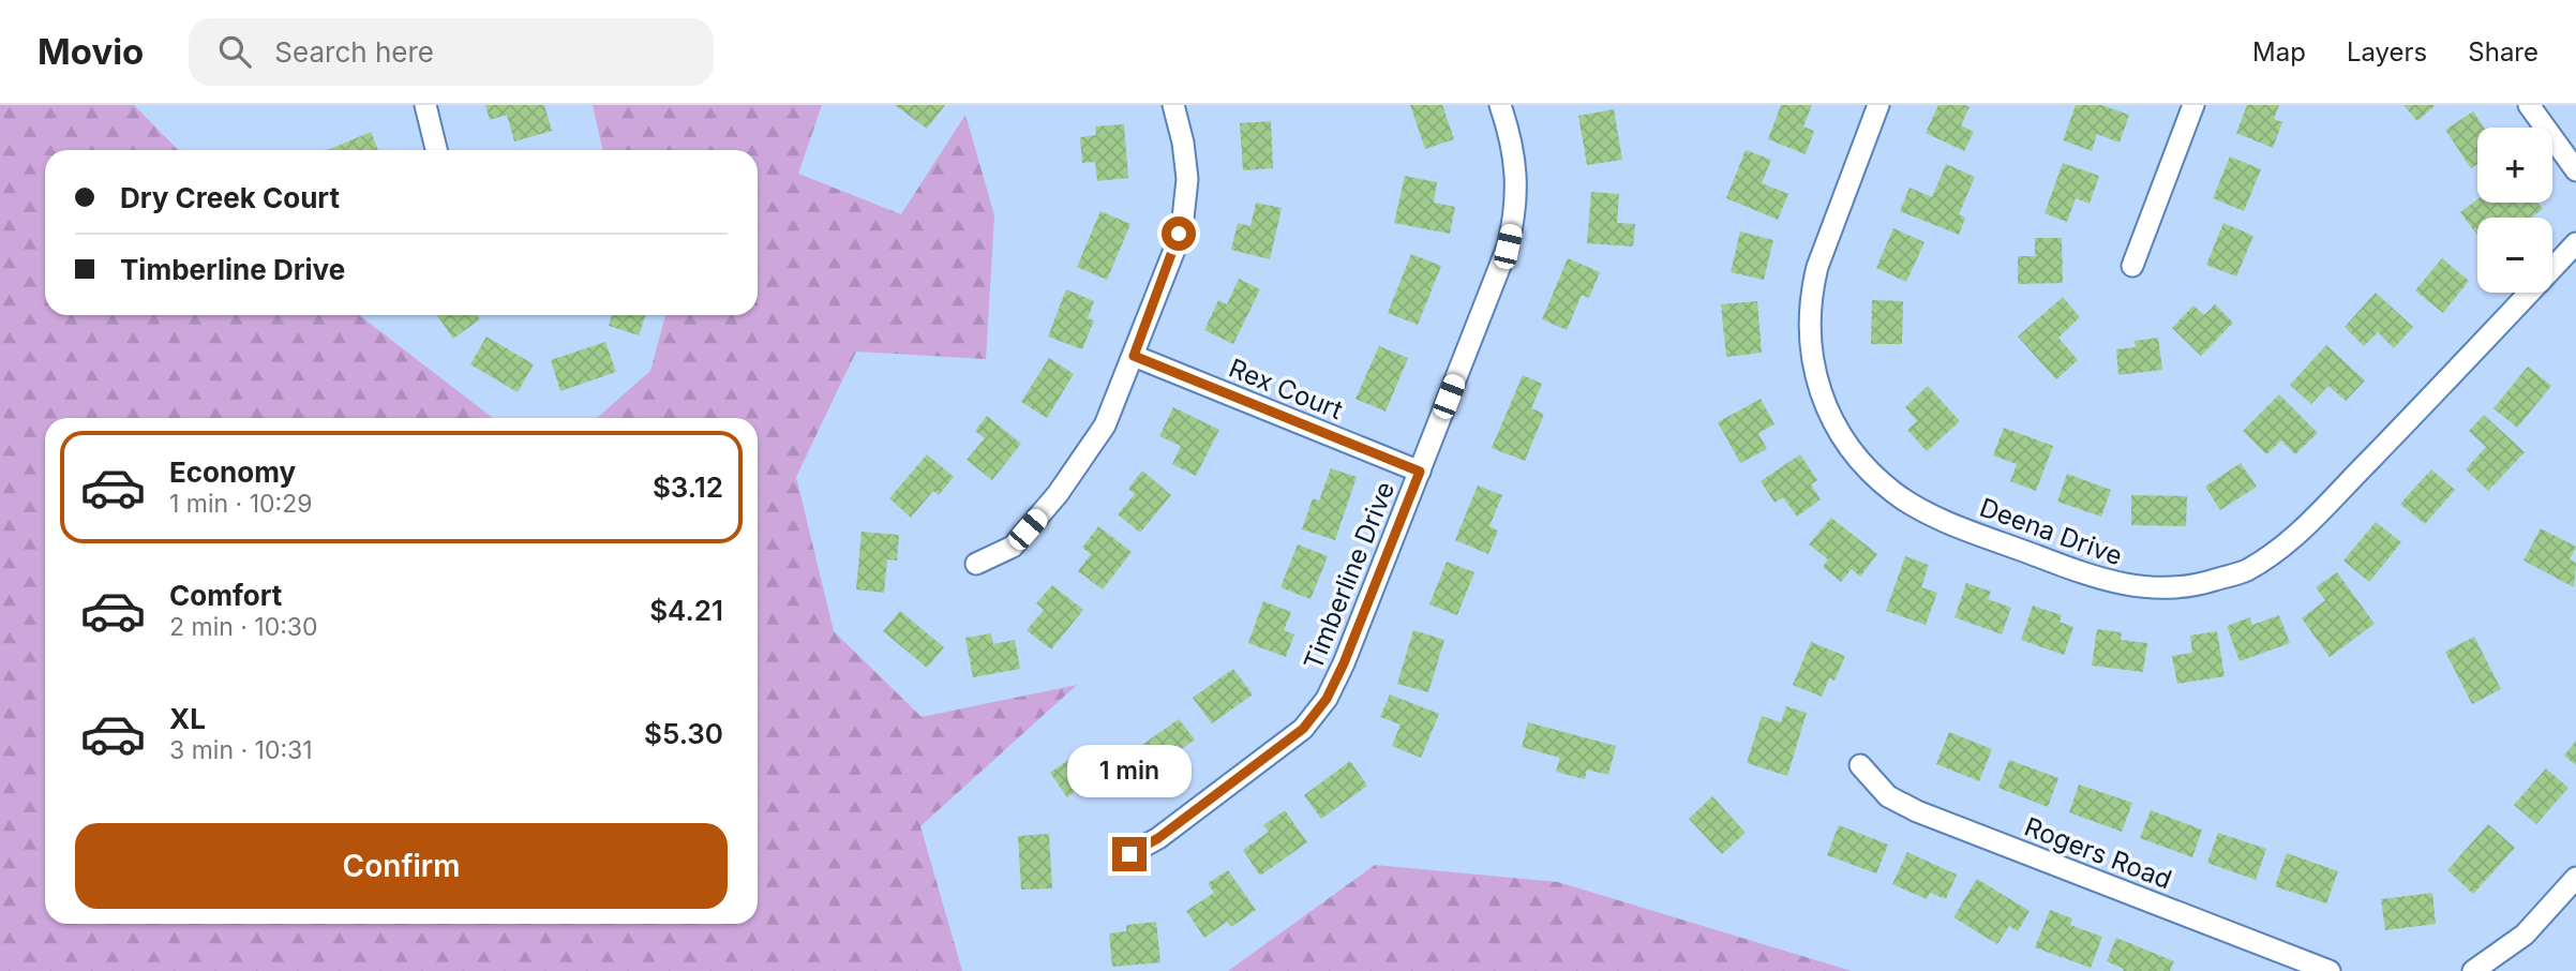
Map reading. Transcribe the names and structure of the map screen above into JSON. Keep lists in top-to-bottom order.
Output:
{
  "streets": {
    "street": [
      "Rex Court",
      "Deena Drive",
      "Timberline Drive",
      "Rogers Road"
    ]
  },
  "crossings": [
    ["Rex Court", "Timberline Drive"]
  ],
  "page": {
    "header": "Movio",
    "search": "Search here",
    "nav": ["Map", "Layers", "Share"],
    "map_buttons": ["+", "−"],
    "banner": ["Dry Creek Court", "Timberline Drive"],
    "list": [
      {
        "name": "Economy",
        "note": "1 min · 10:29",
        "value": "$3.12"
      },
      {
        "name": "Comfort",
        "note": "2 min · 10:30",
        "value": "$4.21"
      },
      {
        "name": "XL",
        "note": "3 min · 10:31",
        "value": "$5.30"
      }
    ],
    "bubble": "1 min",
    "buttons": "Confirm"
  }
}
